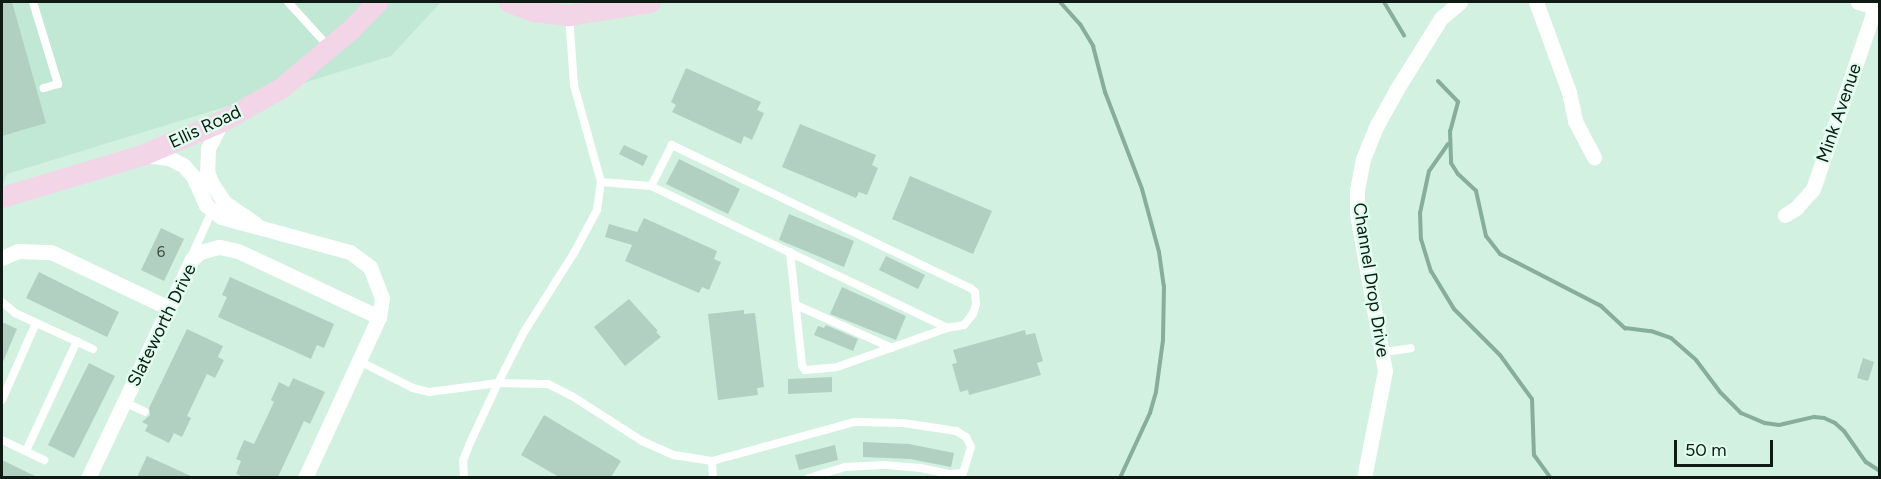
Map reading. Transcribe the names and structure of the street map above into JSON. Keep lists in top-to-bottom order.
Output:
{
  "streets": {
    "main road": ["Ellis Road"],
    "street": ["Mink Avenue", "Channel Drop Drive", "Slateworth Drive"]
  },
  "house_numbers": ["6"],
  "scale_bar": "50 m"
}
